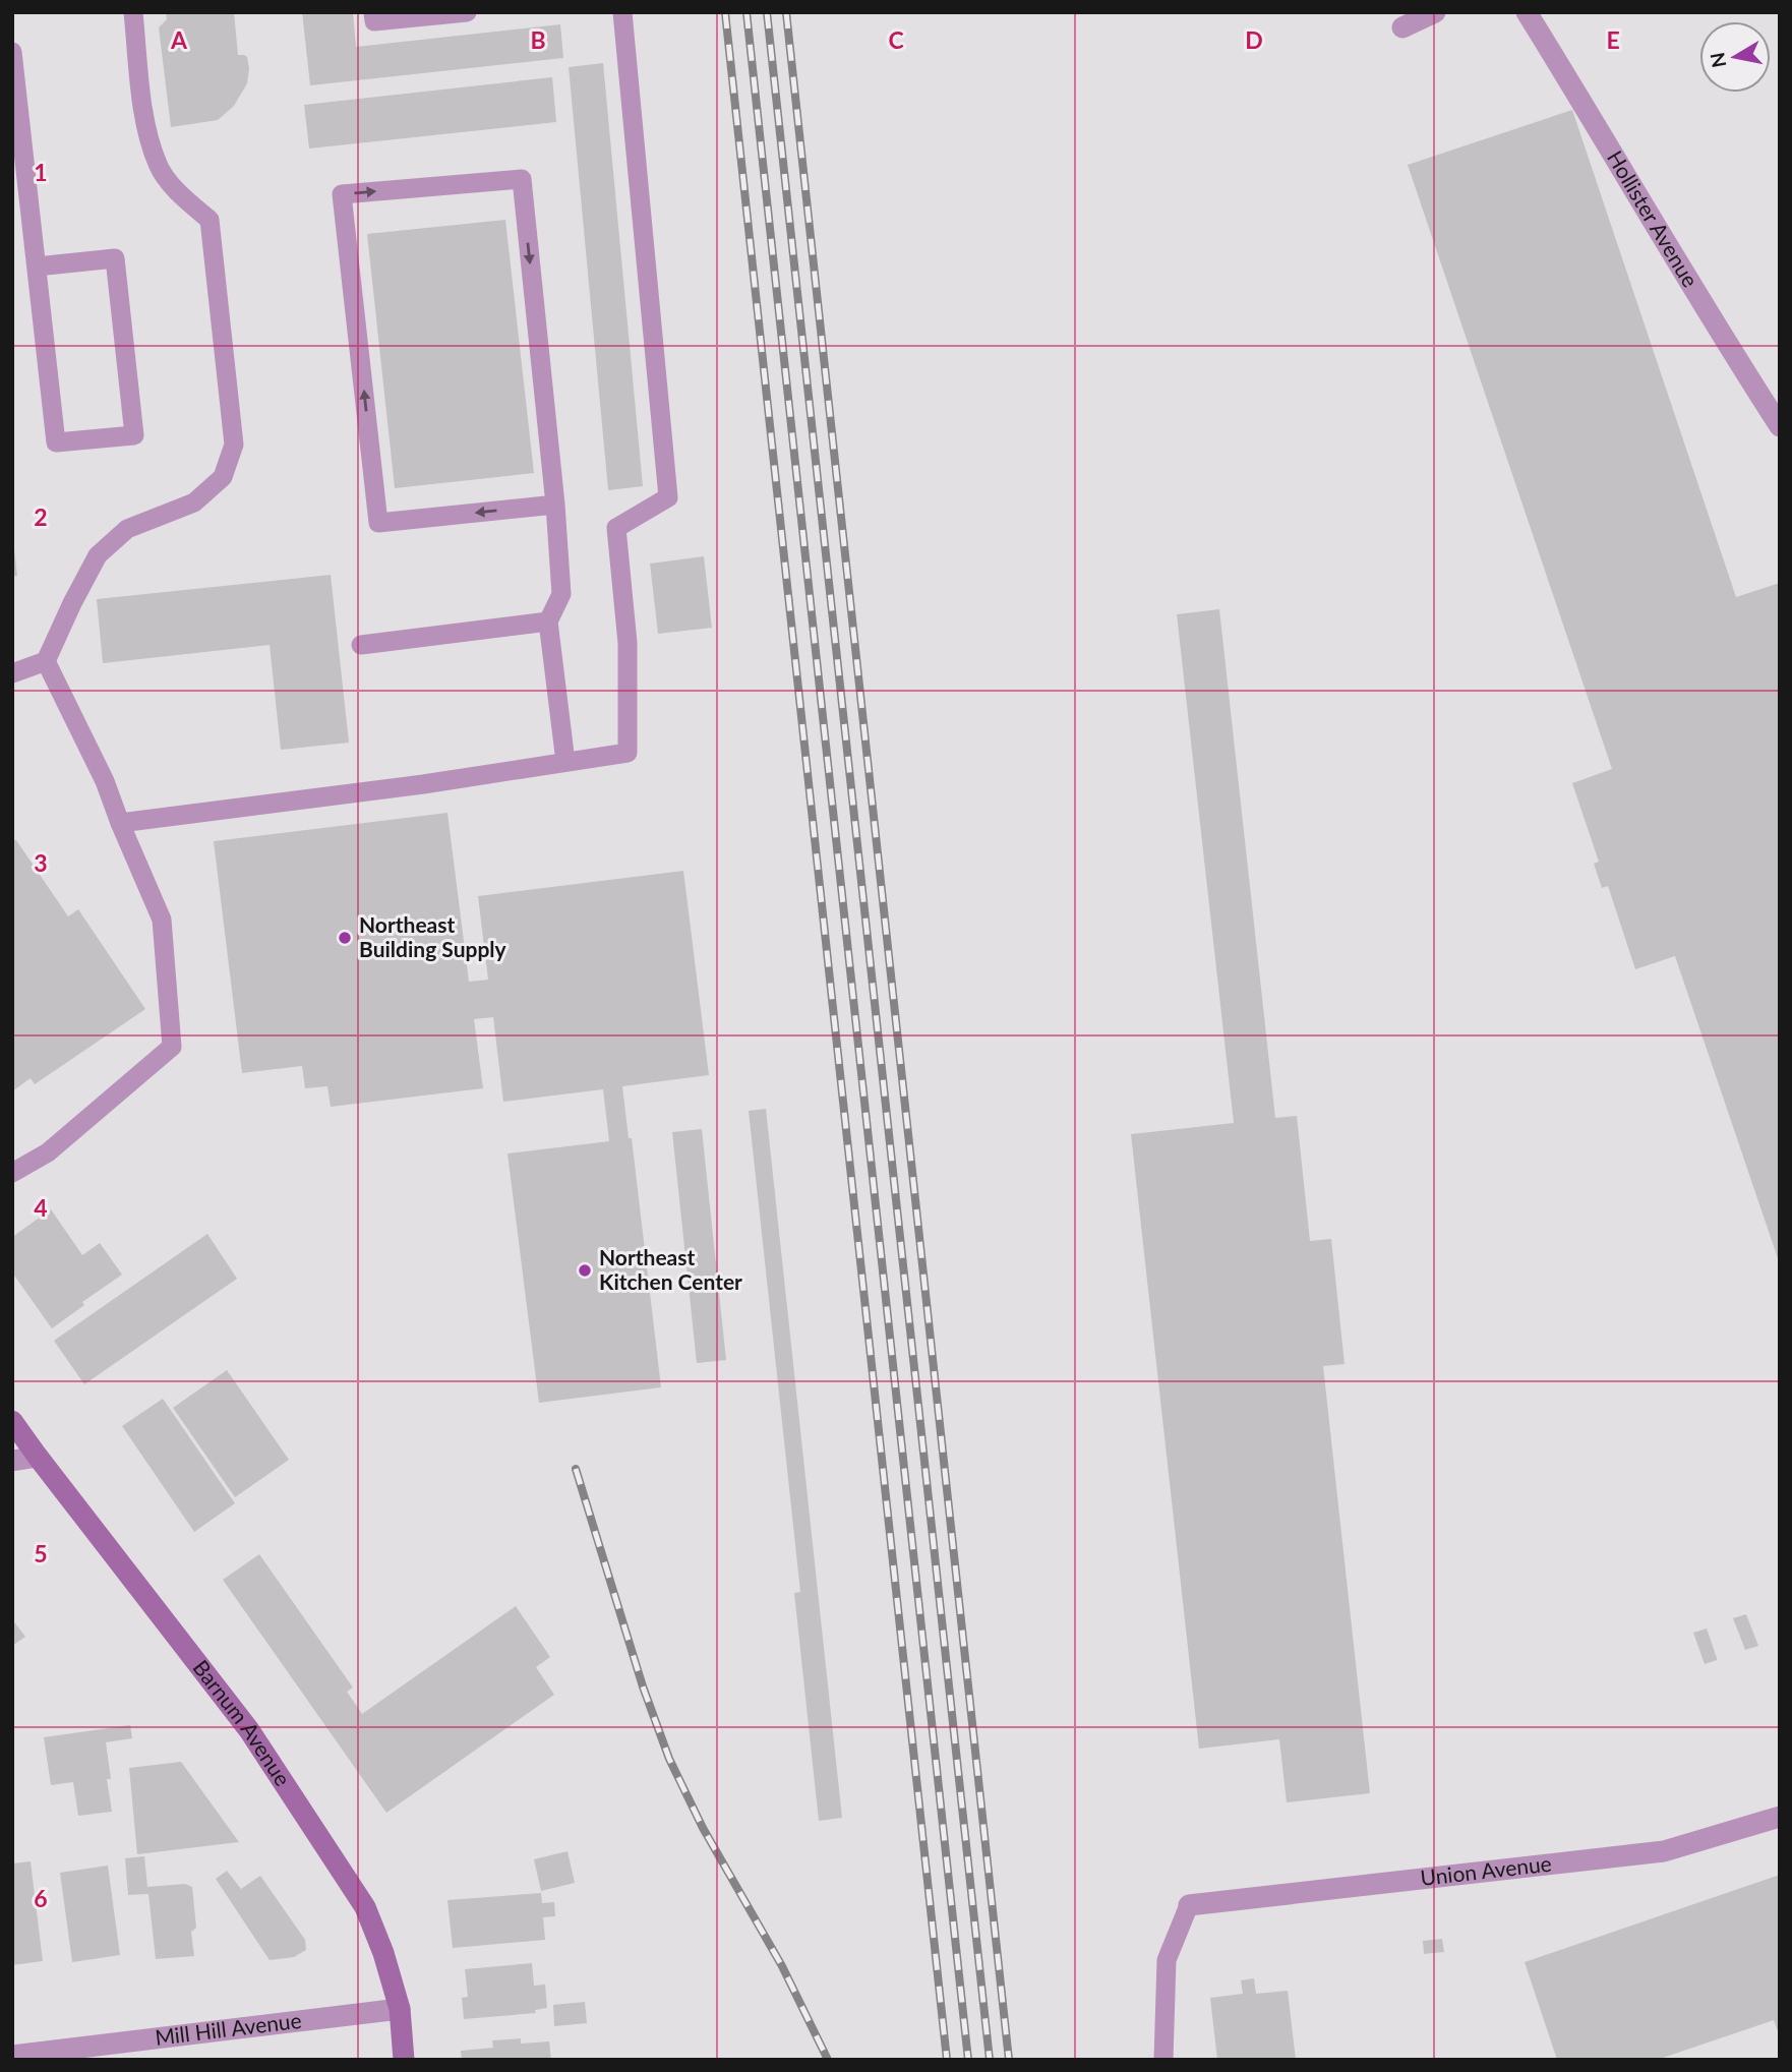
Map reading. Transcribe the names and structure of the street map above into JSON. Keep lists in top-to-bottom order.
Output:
{
  "streets": {
    "main road": ["Barnum Avenue"],
    "street": ["Hollister Avenue", "Union Avenue", "Mill Hill Avenue"]
  },
  "crossings": [
    ["Barnum Avenue", "Mill Hill Avenue"]
  ],
  "places": ["Northeast Building Supply", "Northeast Kitchen Center"],
  "north": "left",
  "grid": {
    "columns": [
      "A",
      "B",
      "C",
      "D",
      "E"
    ],
    "rows": [
      "1",
      "2",
      "3",
      "4",
      "5",
      "6"
    ]
  }
}
